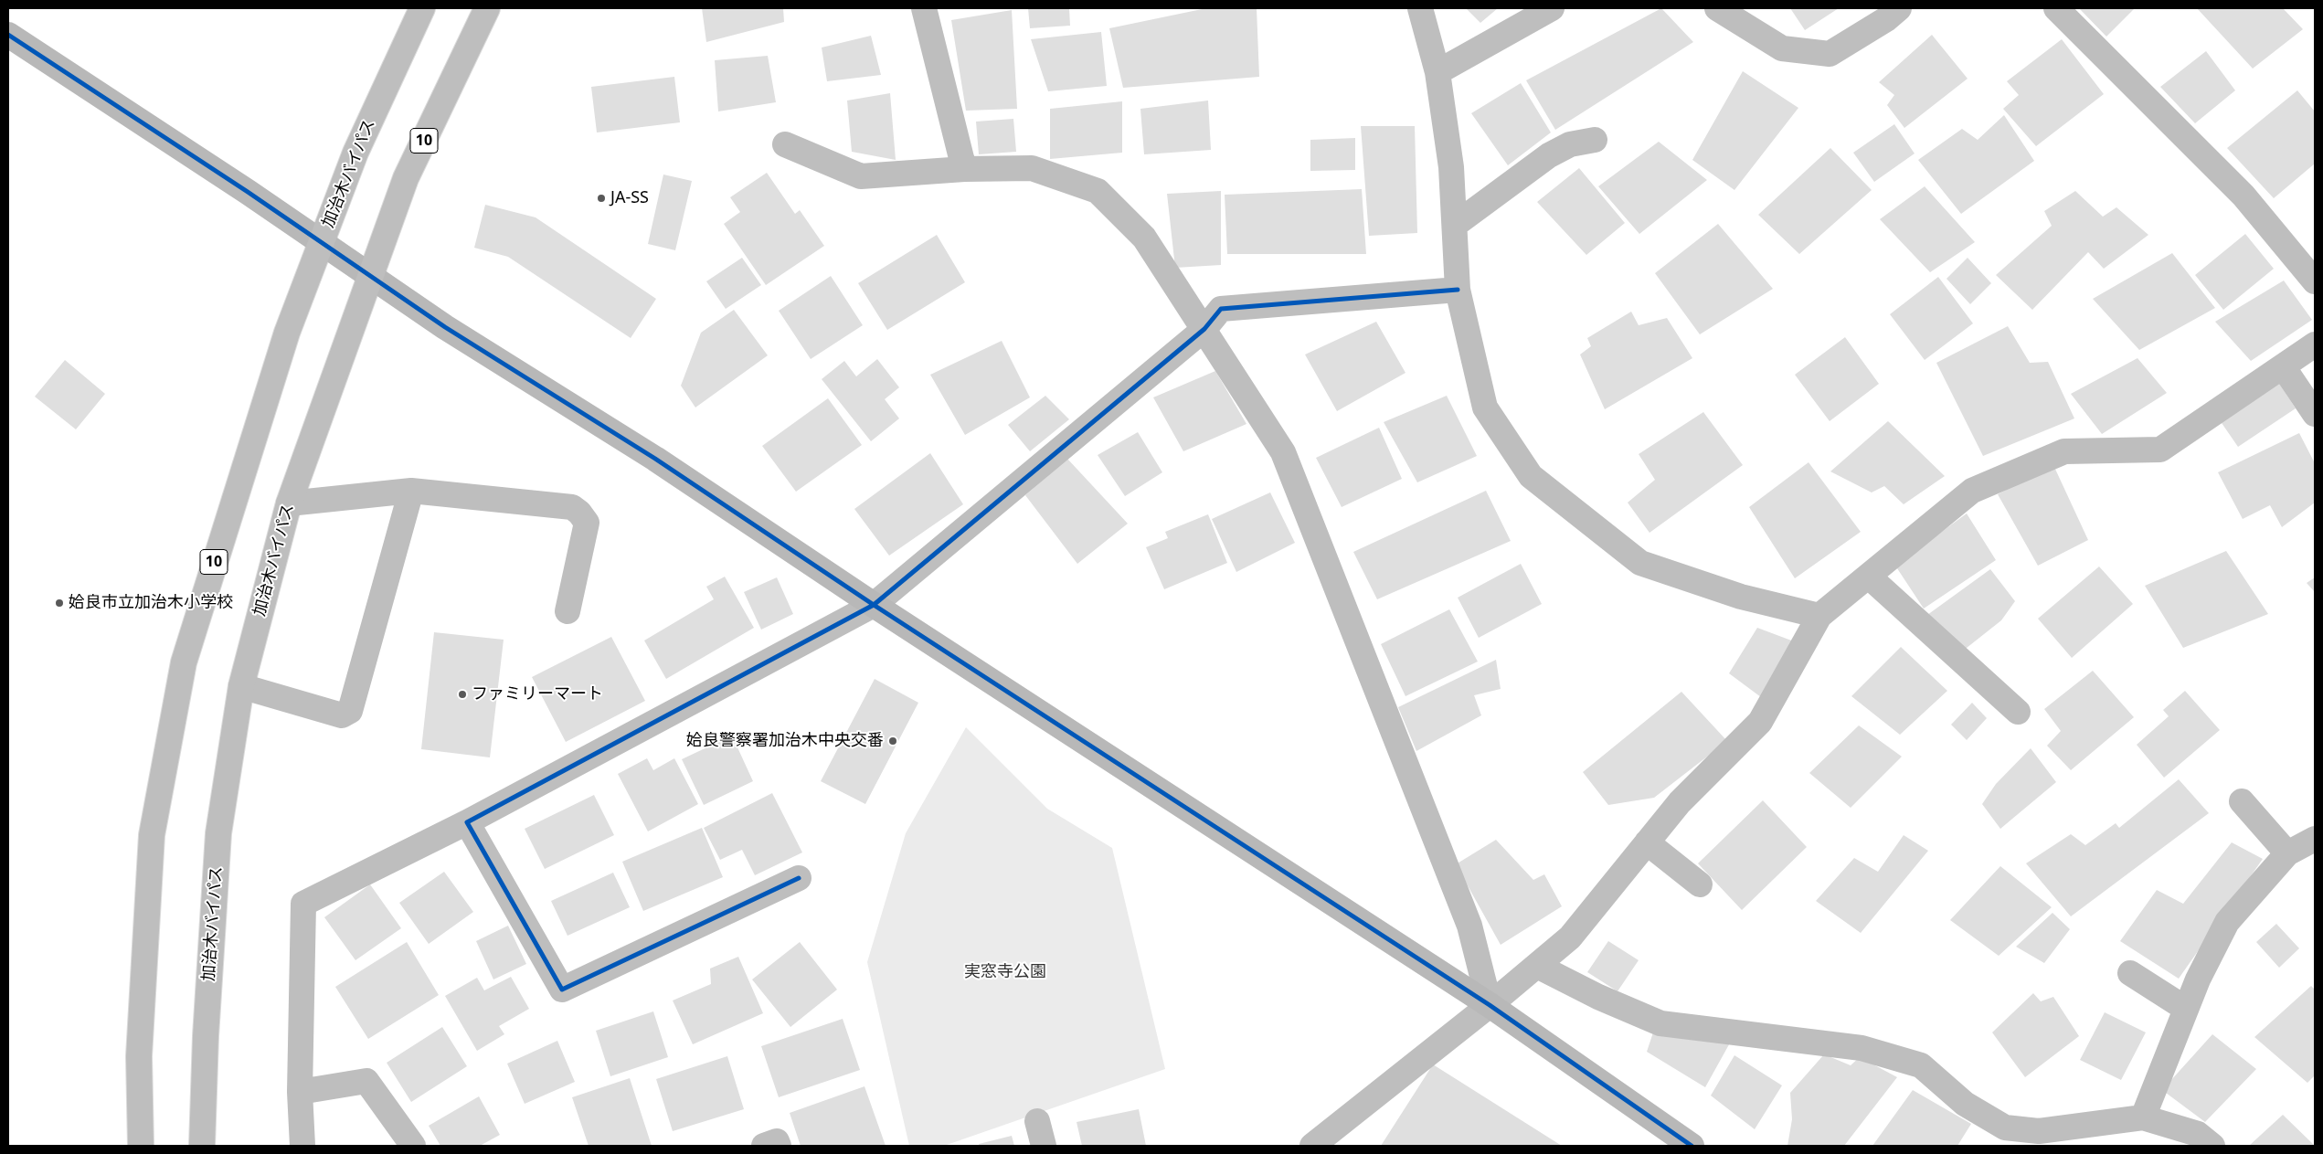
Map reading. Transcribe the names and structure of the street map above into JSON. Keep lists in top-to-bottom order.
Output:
{
  "streets": {
    "main road": ["10", "加治木バイパス"]
  },
  "parks": ["実窓寺公園"],
  "places": [
    "JA-SS",
    "姶良市立加治木小学校",
    "ファミリーマート",
    "姶良警察署加治木中央交番"
  ]
}
